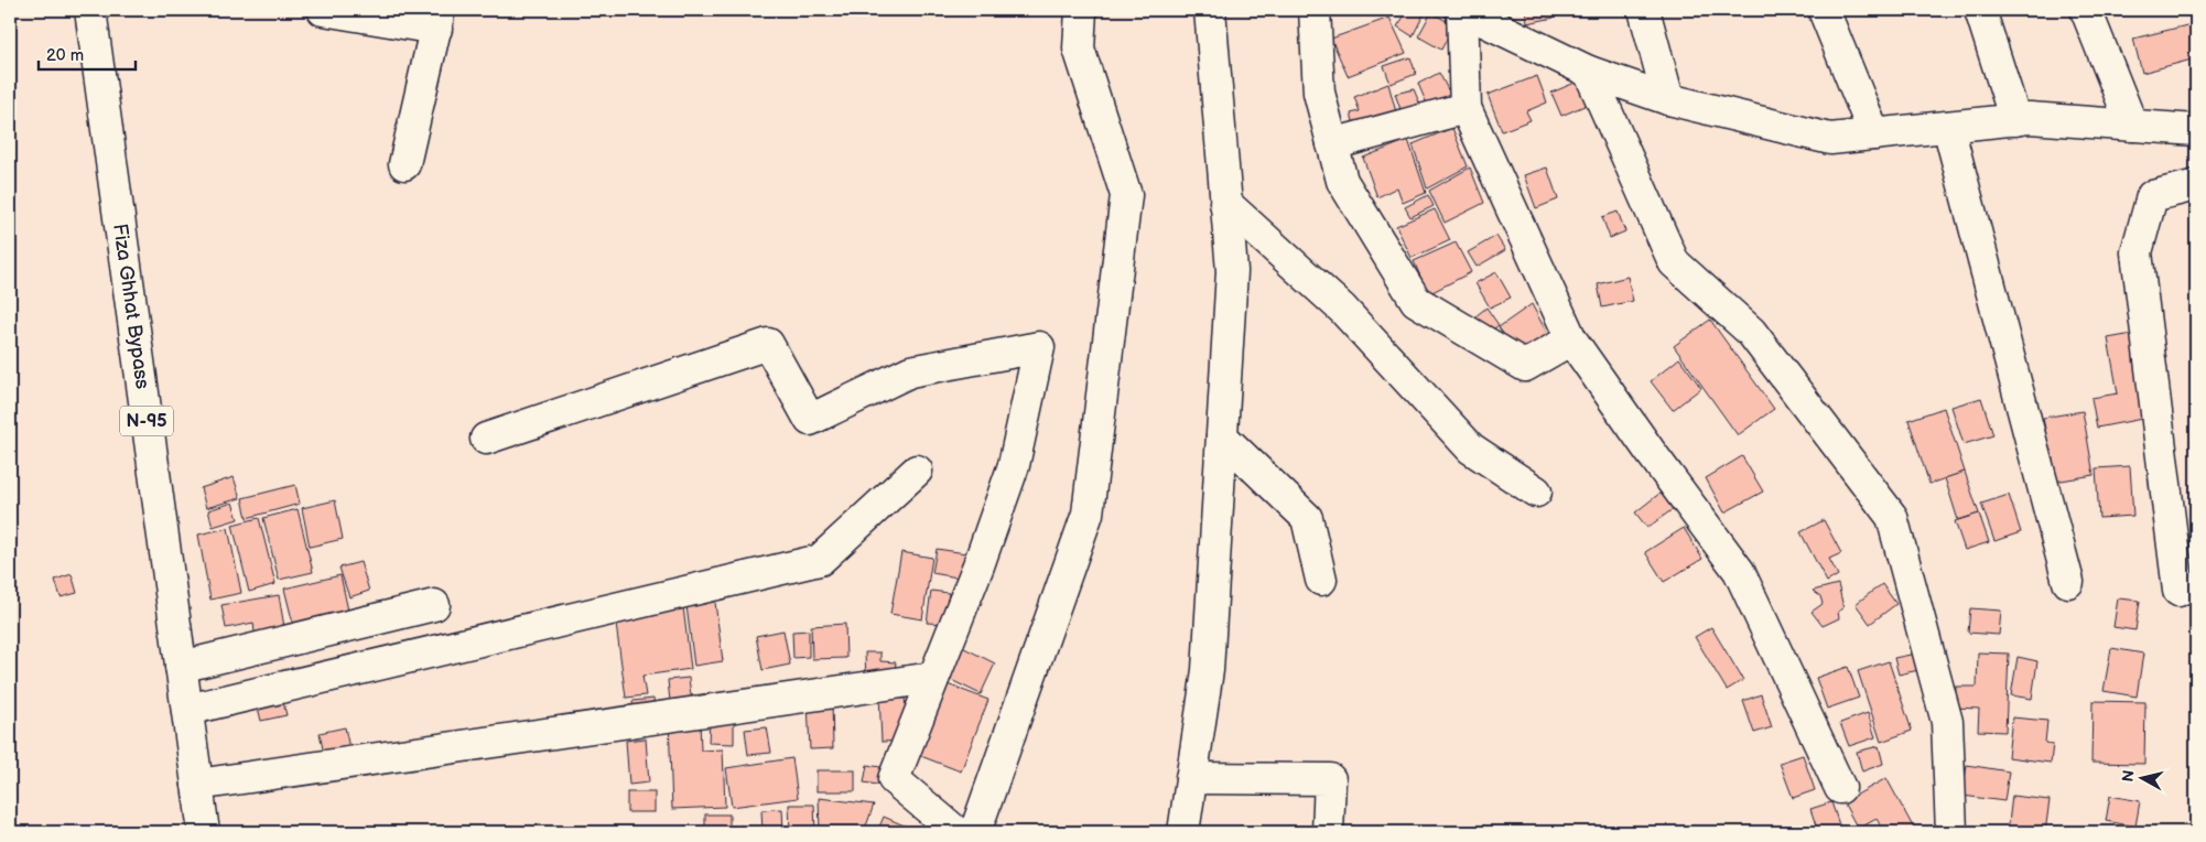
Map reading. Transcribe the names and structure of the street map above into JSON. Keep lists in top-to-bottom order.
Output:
{
  "streets": {
    "main road": ["Fiza Ghhat Bypass", "N-95"]
  },
  "scale_bar": "20 m",
  "north": "left"
}
